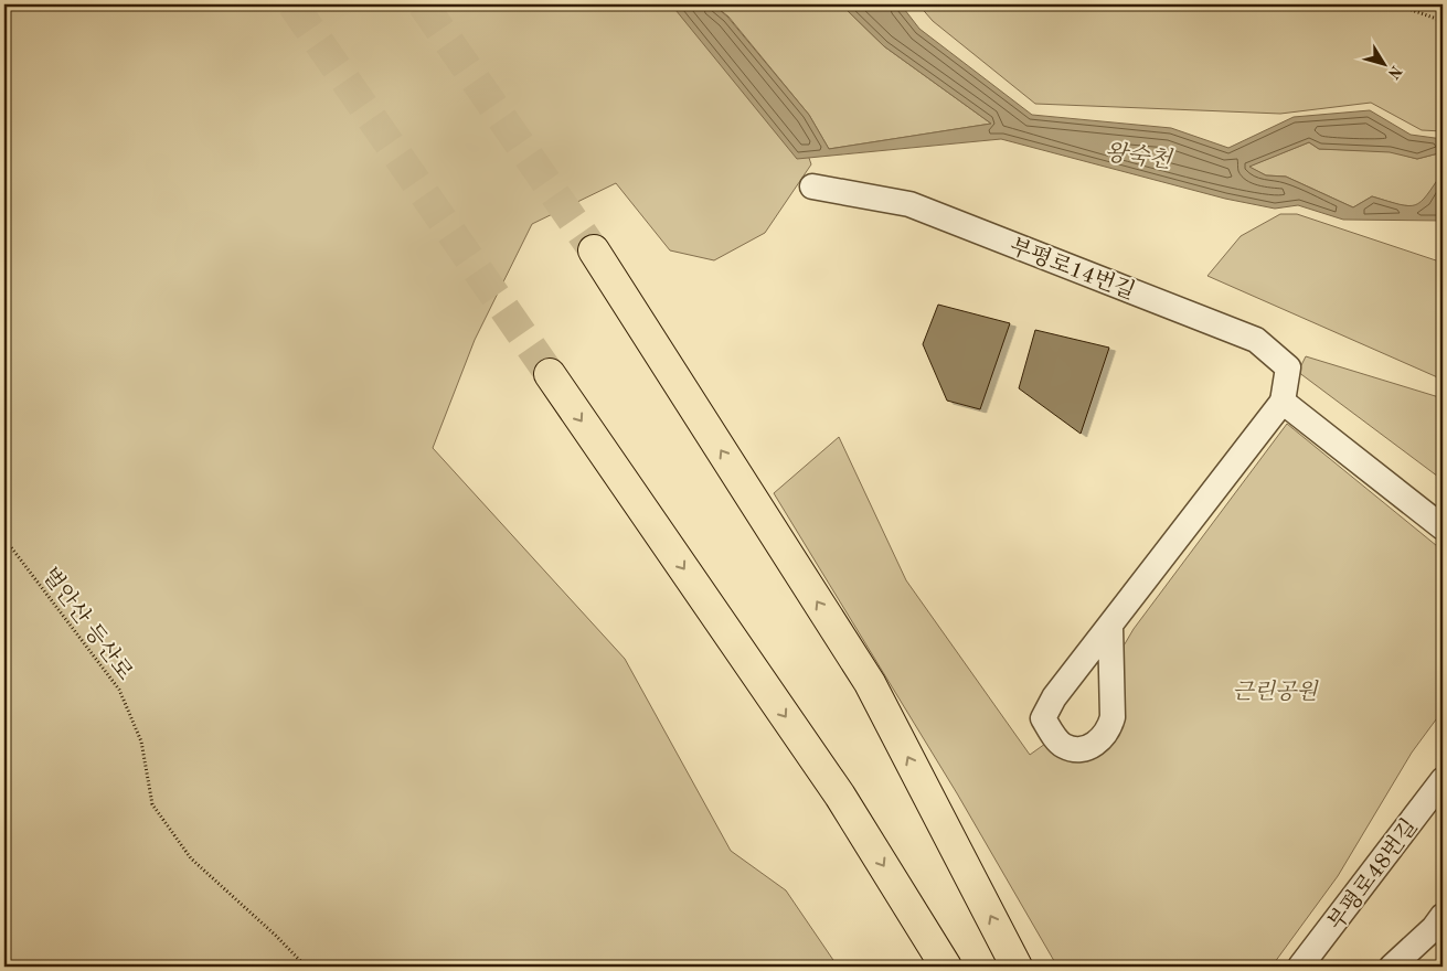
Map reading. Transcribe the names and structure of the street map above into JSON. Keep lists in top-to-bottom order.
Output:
{
  "streets": {
    "street": ["부평로14번길", "부평로48번길"],
    "path": ["벌안산 등산로"]
  },
  "water": ["왕숙천"],
  "parks": ["근린공원"],
  "north": "bottom right"
}
